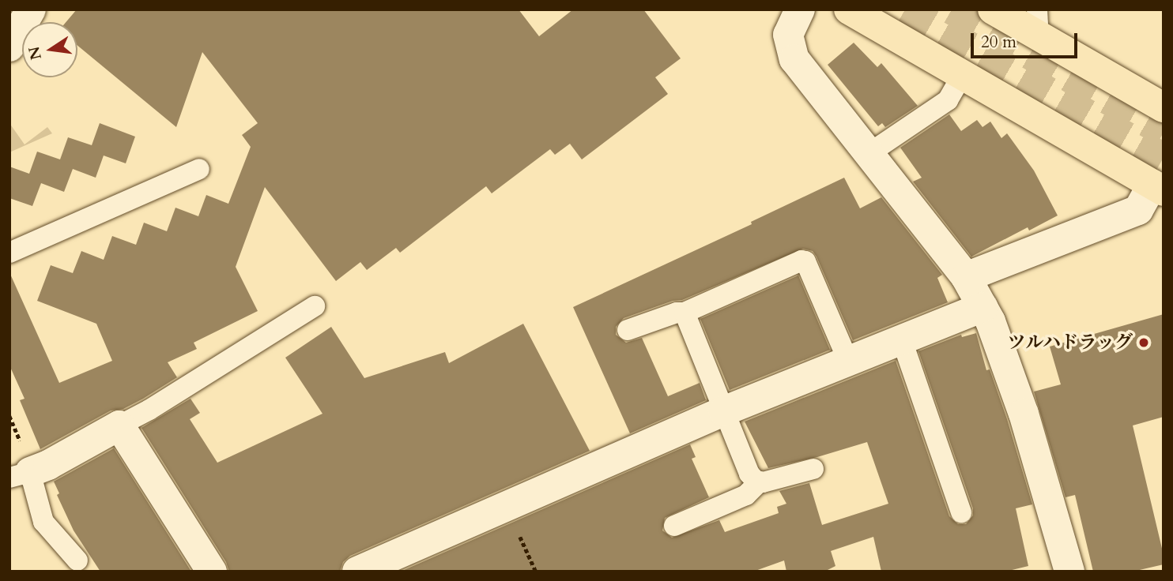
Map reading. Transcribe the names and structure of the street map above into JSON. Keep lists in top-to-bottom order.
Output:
{
  "places": ["ツルハドラッグ"],
  "scale_bar": "20 m",
  "north": "left"
}
